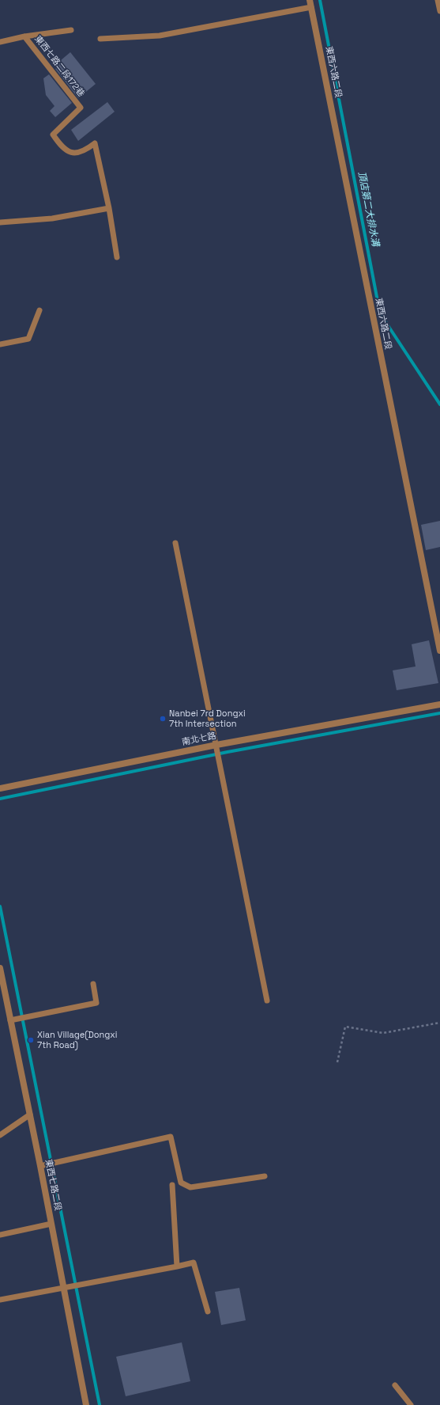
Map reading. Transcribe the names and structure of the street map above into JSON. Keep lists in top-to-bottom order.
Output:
{
  "streets": {
    "street": ["東西六路二段", "南北七路", "東西七路二段"],
    "lane": ["東西七路二段172巷"]
  },
  "water": ["頂店第二大排水溝"],
  "places": ["Nanbei 7rd Dongxi 7th Intersection", "Xian Village(Dongxi 7th Road)"]
}
